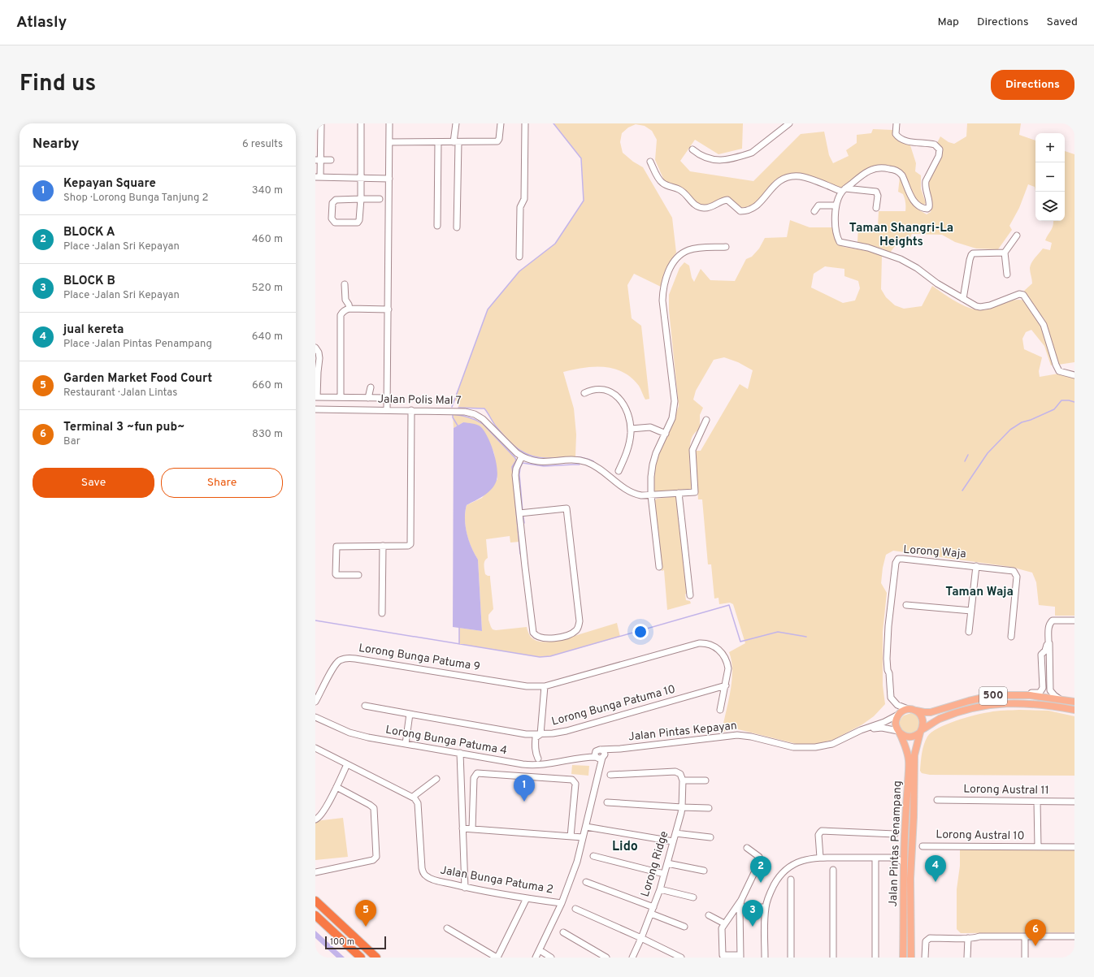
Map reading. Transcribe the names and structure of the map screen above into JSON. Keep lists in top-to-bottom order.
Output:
{
  "streets": {
    "main road": ["500", "Jalan Pintas Penampang"],
    "street": [
      "Jalan Polis Mal 7",
      "Lorong Waja",
      "Lorong Bunga Patuma 9",
      "Lorong Bunga Patuma 10",
      "Jalan Pintas Kepayan",
      "Lorong Bunga Patuma 4",
      "Lorong Austral 11",
      "Lorong Austral 10",
      "Lorong Ridge",
      "Jalan Bunga Patuma 2"
    ]
  },
  "crossings": [
    ["Lorong Waja", "500"],
    ["Lorong Waja", "Jalan Pintas Kepayan"],
    ["Lorong Waja", "Jalan Pintas Penampang"],
    ["Lorong Bunga Patuma 9", "Lorong Bunga Patuma 10"],
    ["500", "Jalan Pintas Kepayan"],
    ["500", "Jalan Pintas Penampang"],
    ["Jalan Pintas Kepayan", "Lorong Bunga Patuma 4"],
    ["Jalan Pintas Kepayan", "Jalan Pintas Penampang"],
    ["Lorong Austral 11", "Lorong Austral 10"]
  ],
  "districts": ["Taman Shangri-La Heights", "Taman Waja", "Lido"],
  "scale_bar": "100 m",
  "page": {
    "header": "Atlasly",
    "nav": ["Map", "Directions", "Saved"],
    "title": "Find us",
    "buttons": [
      "Directions",
      ["Save", "Share"]
    ],
    "heading": ["Nearby", "6 results"],
    "map_buttons": ["+", "−"],
    "list": [
      {
        "mark": "1",
        "name": "Kepayan Square",
        "note": "Shop · Lorong Bunga Tanjung 2",
        "value": "340 m"
      },
      {
        "mark": "2",
        "name": "BLOCK A",
        "note": "Place · Jalan Sri Kepayan",
        "value": "460 m"
      },
      {
        "mark": "3",
        "name": "BLOCK B",
        "note": "Place · Jalan Sri Kepayan",
        "value": "520 m"
      },
      {
        "mark": "4",
        "name": "jual kereta",
        "note": "Place · Jalan Pintas Penampang",
        "value": "640 m"
      },
      {
        "mark": "5",
        "name": "Garden Market Food Court",
        "note": "Restaurant · Jalan Lintas",
        "value": "660 m"
      },
      {
        "mark": "6",
        "name": "Terminal 3 ~fun pub~",
        "note": "Bar",
        "value": "830 m"
      }
    ],
    "pins": [
      "1",
      "4",
      "2",
      "3",
      "5",
      "6"
    ],
    "scale": "100 m"
  }
}
